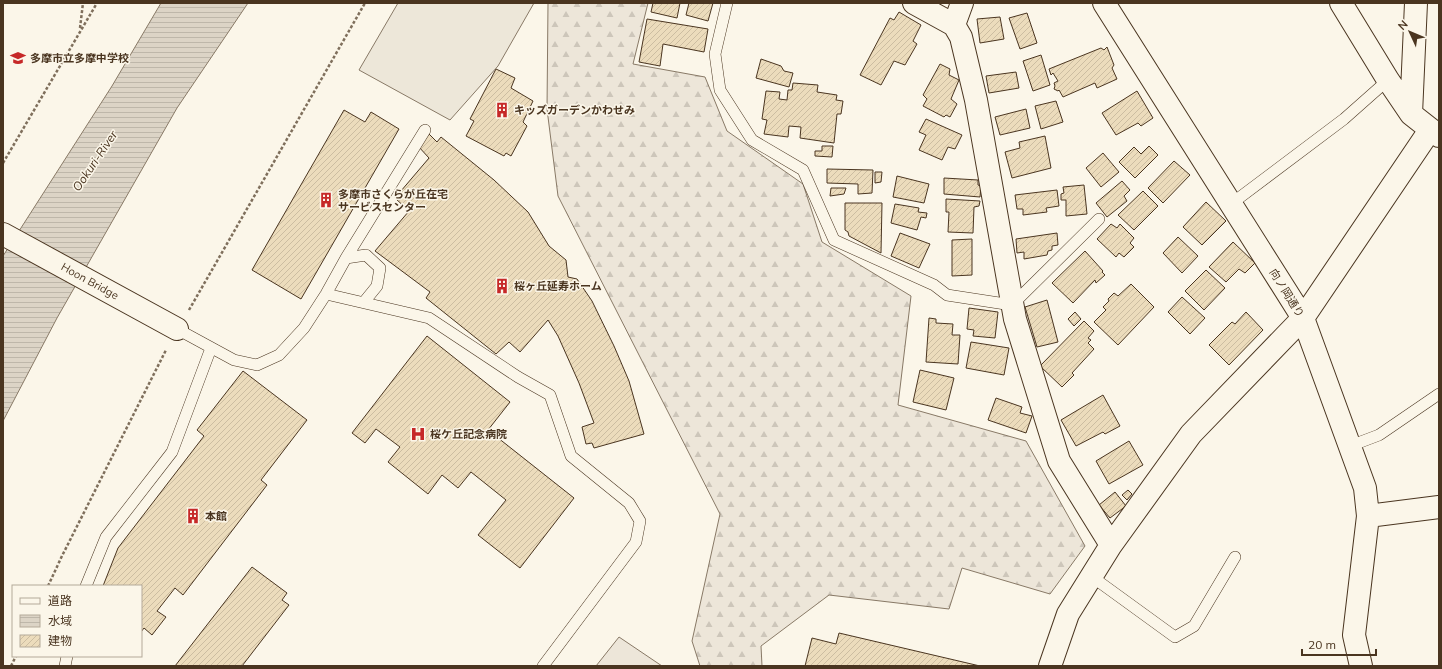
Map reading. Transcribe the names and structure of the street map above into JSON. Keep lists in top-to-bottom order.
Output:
{
  "streets": {
    "street": ["Hoon Bridge", "向ノ岡通り"]
  },
  "water": ["Ookuri-River"],
  "places": {
    "school or university": ["多摩市立多摩中学校"],
    "building": [
      "キッズガーデンかわせみ",
      "多摩市さくらが丘在宅 サービスセンター",
      "桜ヶ丘延寿ホーム",
      "本館"
    ],
    "hospital": ["桜ケ丘記念病院"]
  },
  "legend": ["道路", "水域", "建物"],
  "scale_bar": "20 m",
  "north": "top left"
}
